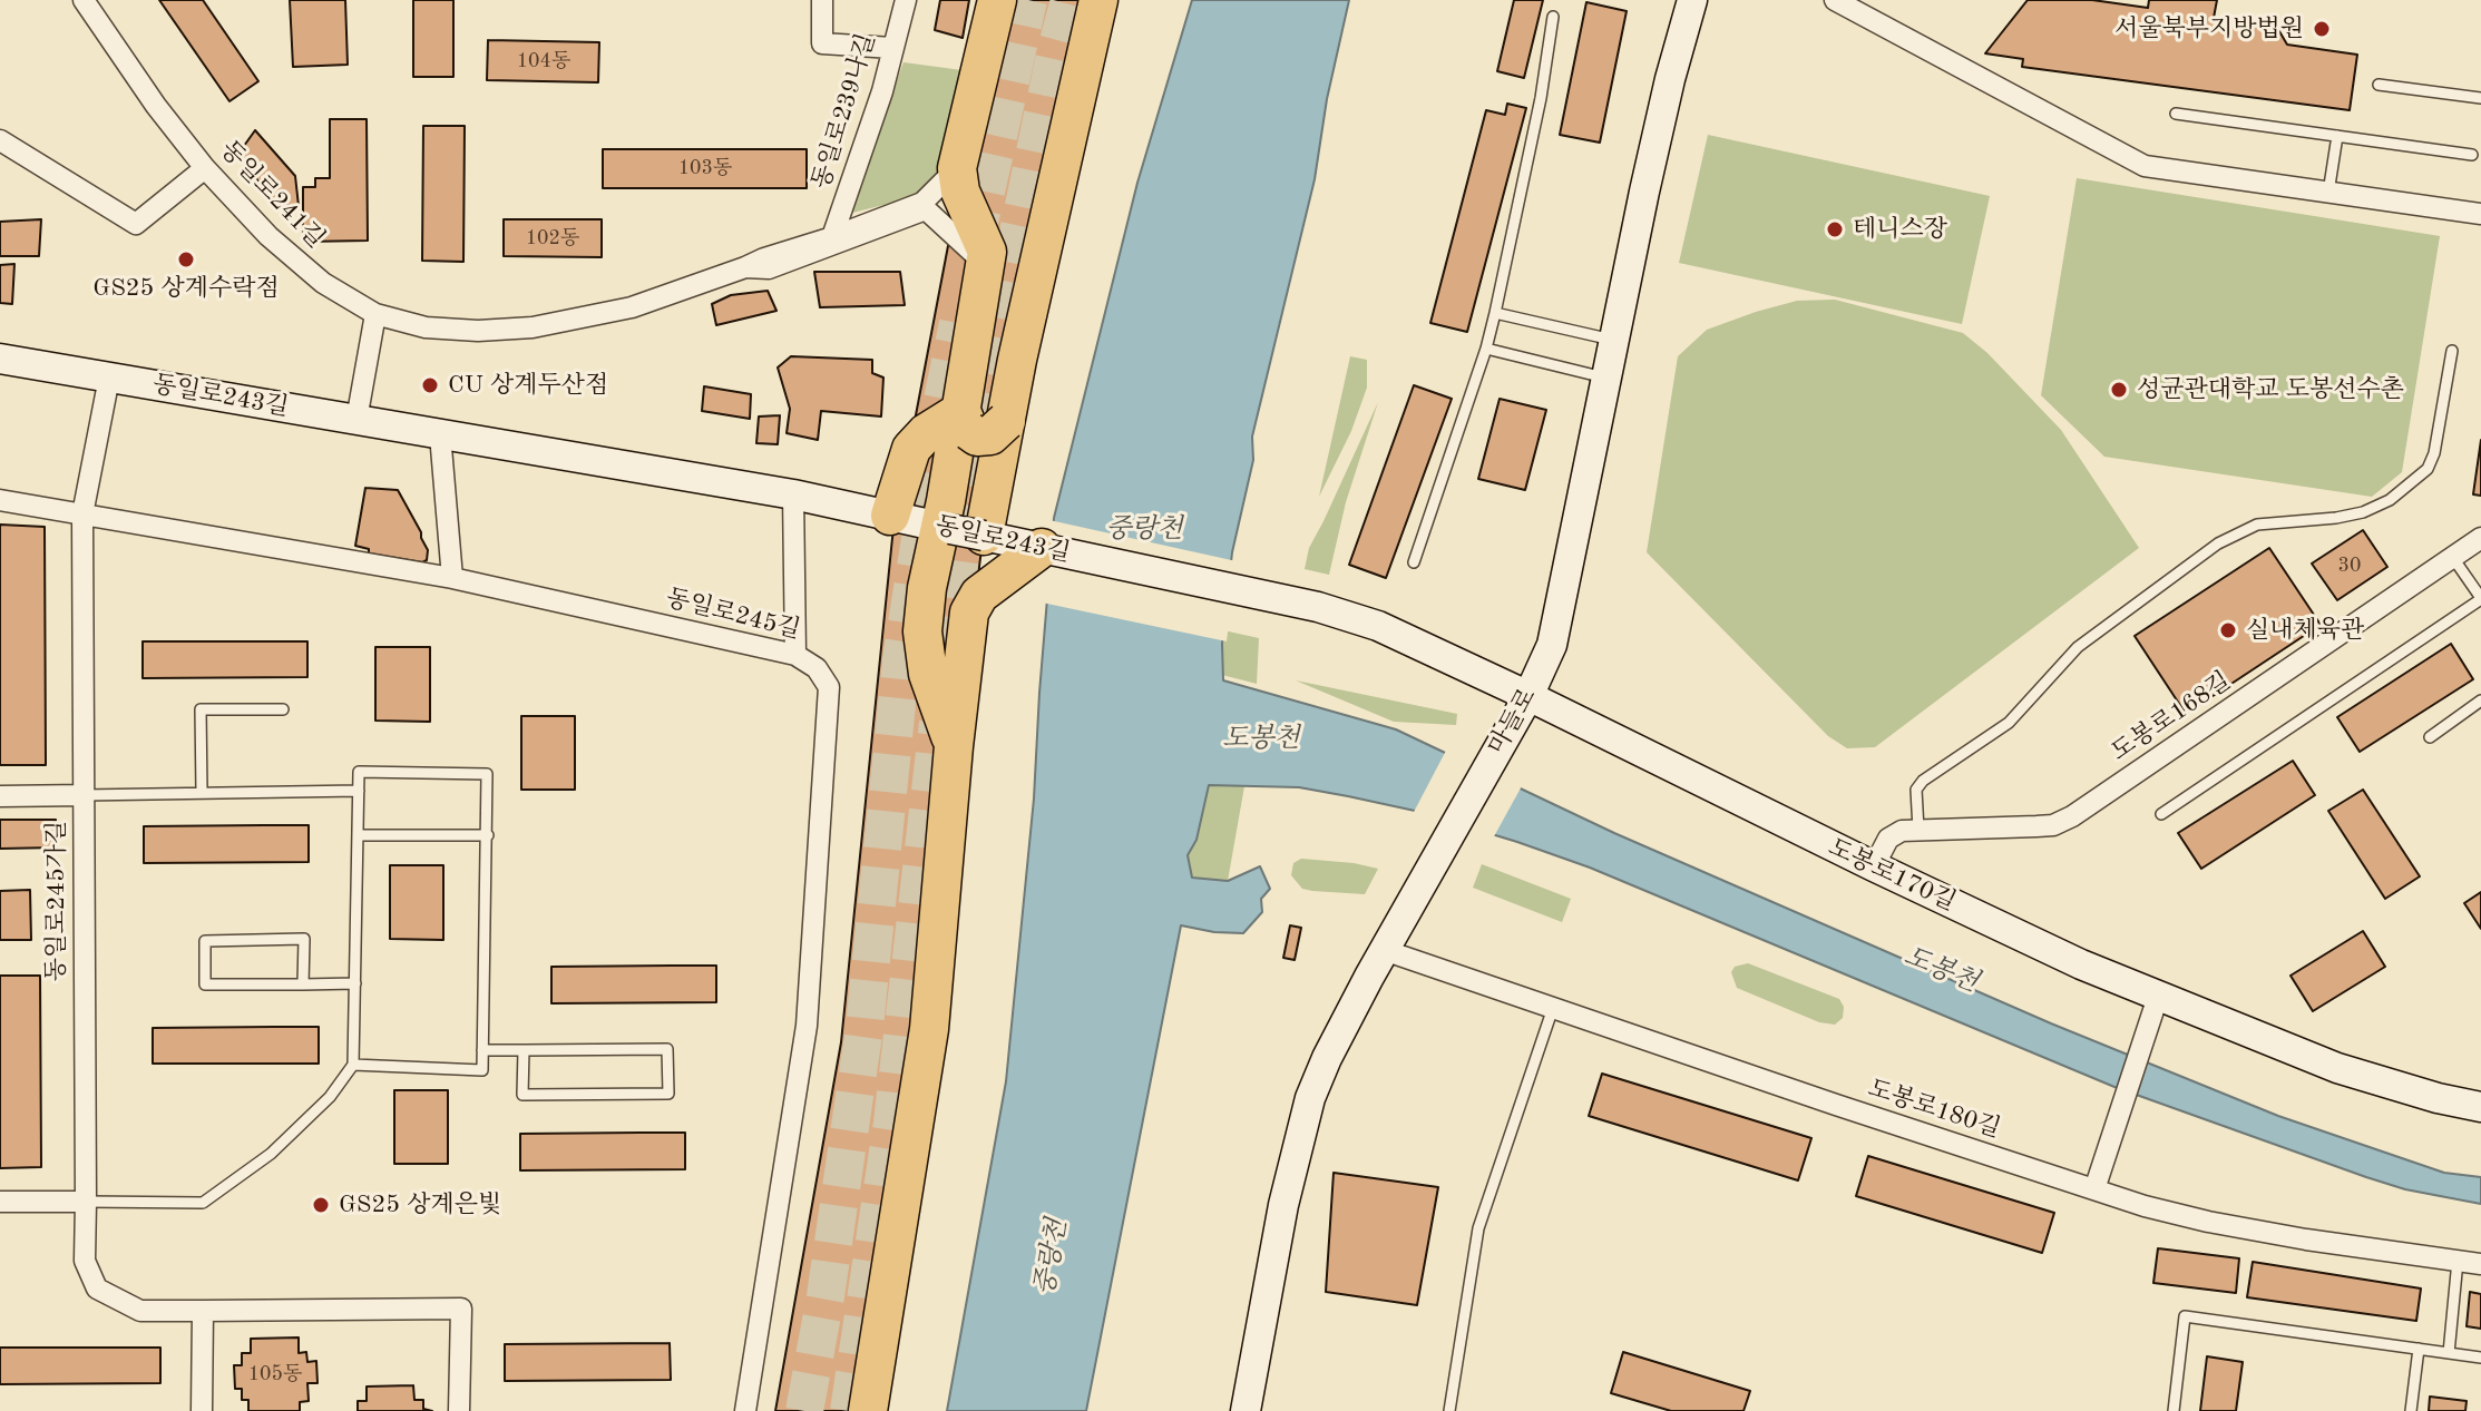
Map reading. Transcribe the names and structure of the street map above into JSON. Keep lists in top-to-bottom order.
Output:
{
  "streets": {
    "main road": ["동일로243길", "마들로", "도봉로170길"],
    "street": [
      "동일로239나길",
      "동일로241길",
      "동일로245길",
      "도봉로168길",
      "동일로245가길",
      "도봉로180길"
    ]
  },
  "crossings": [
    ["동일로239나길", "동일로241길"],
    ["동일로243길", "도봉로170길"],
    ["동일로243길", "동일로245가길"],
    ["동일로245길", "동일로245가길"],
    ["도봉로168길", "도봉로170길"],
    ["마들로", "도봉로170길"],
    ["마들로", "도봉로180길"]
  ],
  "water": ["중랑천", "도봉천"],
  "places": [
    "서울북부지방법원",
    "테니스장",
    "GS25 상계수락점",
    "CU 상계두산점",
    "성균관대학교 도봉선수촌",
    "실내체육관",
    "GS25 상계은빛"
  ],
  "house_numbers": [
    "104동",
    "103동",
    "102동",
    "30",
    "105동"
  ]
}
